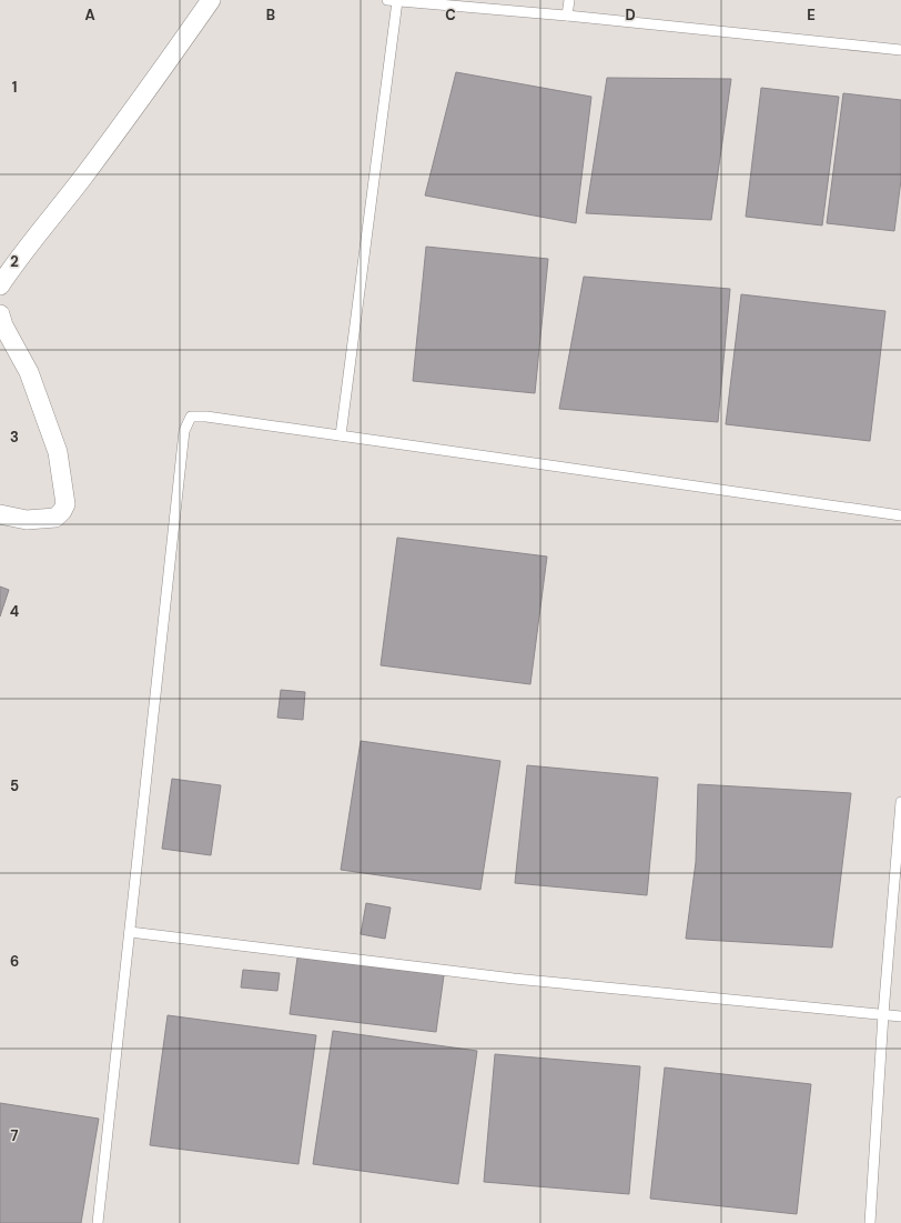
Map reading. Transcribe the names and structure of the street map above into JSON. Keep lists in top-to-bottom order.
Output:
{
  "grid": {
    "columns": [
      "A",
      "B",
      "C",
      "D",
      "E"
    ],
    "rows": [
      "1",
      "2",
      "3",
      "4",
      "5",
      "6",
      "7"
    ]
  }
}
